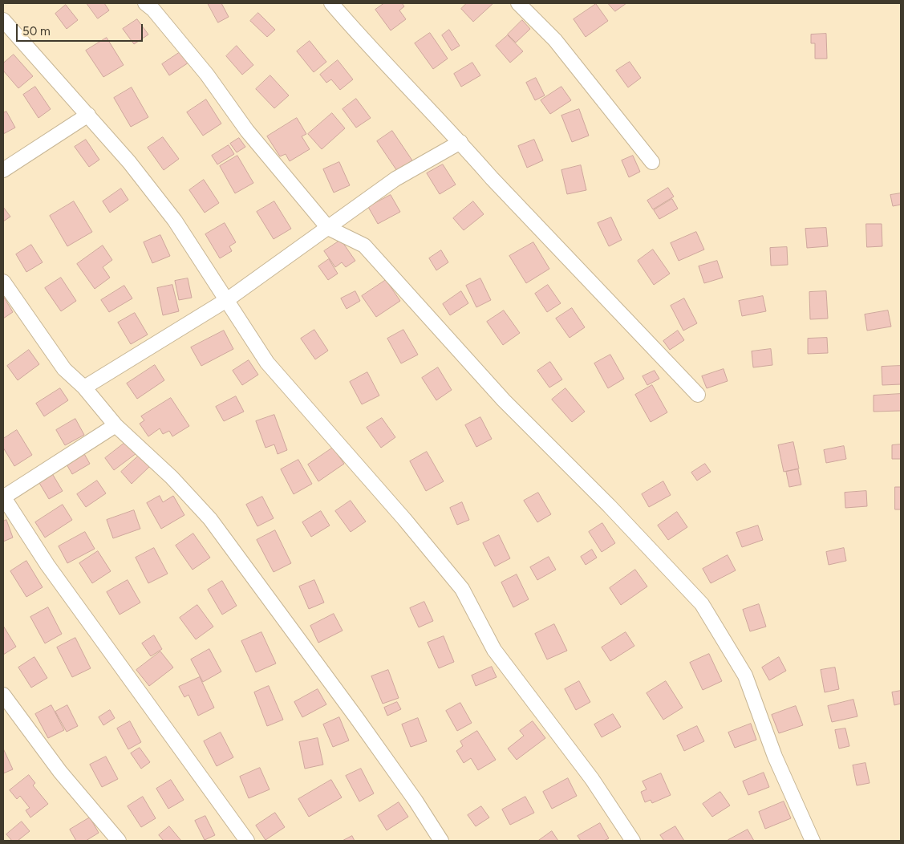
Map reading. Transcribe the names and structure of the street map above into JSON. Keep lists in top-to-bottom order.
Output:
{
  "scale_bar": "50 m"
}
